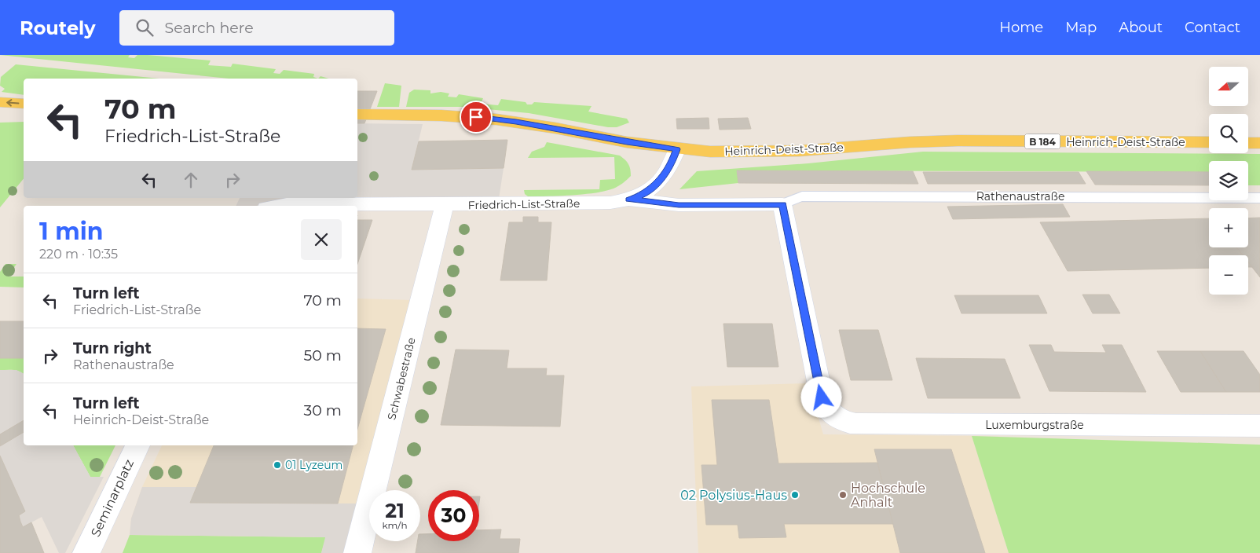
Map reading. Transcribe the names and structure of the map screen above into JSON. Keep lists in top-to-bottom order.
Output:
{
  "streets": {
    "main road": ["B 184", "Heinrich-Deist-Straße"],
    "street": [
      "Friedrich-List-Straße",
      "Schwabestraße",
      "Luxemburgstraße",
      "Seminarplatz"
    ],
    "lane": ["Rathenaustraße"]
  },
  "crossings": [
    ["Rathenaustraße", "Friedrich-List-Straße"],
    ["Rathenaustraße", "Luxemburgstraße"],
    ["Friedrich-List-Straße", "Schwabestraße"],
    ["Friedrich-List-Straße", "Luxemburgstraße"]
  ],
  "places": ["01 Lyzeum", "02 Polysius-Haus", "Hochschule Anhalt"],
  "north": "left",
  "page": {
    "header": "Routely",
    "search": "Search here",
    "nav": [
      "Home",
      "Map",
      "About",
      "Contact"
    ],
    "map_buttons": ["+", "−"],
    "turn": ["70 m", "Friedrich-List-Straße"],
    "heading": ["1 min", "220 m · 10:35"],
    "list": [
      {
        "name": "Turn left",
        "note": "Friedrich-List-Straße",
        "value": "70 m"
      },
      {
        "name": "Turn right",
        "note": "Rathenaustraße",
        "value": "50 m"
      },
      {
        "name": "Turn left",
        "note": "Heinrich-Deist-Straße",
        "value": "30 m"
      }
    ],
    "speed": "21 km/h",
    "limit": "30"
  }
}
